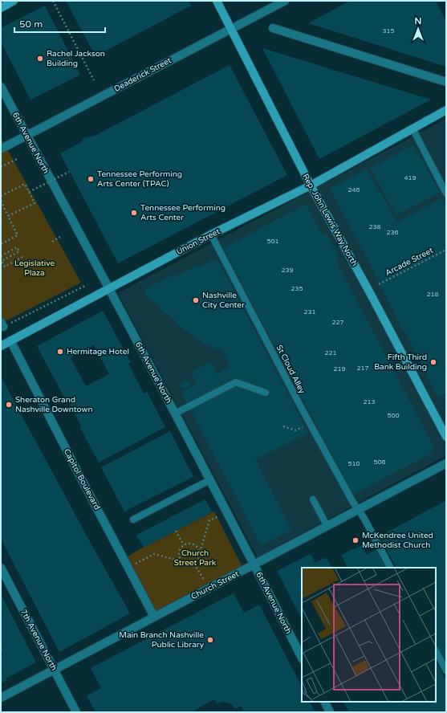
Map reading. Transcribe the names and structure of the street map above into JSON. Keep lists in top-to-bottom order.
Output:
{
  "streets": {
    "main road": ["Rep. John Lewis Way North", "Union Street"],
    "street": [
      "Deaderick Street",
      "6th Avenue North",
      "Capitol Boulevard",
      "Church Street",
      "7th Avenue North"
    ],
    "lane": ["St Cloud Alley"],
    "path": ["Arcade Street"]
  },
  "crossings": [
    ["Deaderick Street", "6th Avenue North"],
    ["Deaderick Street", "Rep. John Lewis Way North"],
    ["6th Avenue North", "Union Street"],
    ["6th Avenue North", "Church Street"],
    ["Rep. John Lewis Way North", "Union Street"],
    ["Union Street", "St Cloud Alley"],
    ["Union Street", "Capitol Boulevard"],
    ["St Cloud Alley", "Church Street"],
    ["Capitol Boulevard", "Church Street"],
    ["Church Street", "7th Avenue North"]
  ],
  "parks": ["Legislative Plaza", "Church Street Park"],
  "places": [
    "Rachel Jackson Building",
    "Tennessee Performing Arts Center (TPAC)",
    "Tennessee Performing Arts Center",
    "Nashville City Center",
    "Hermitage Hotel",
    "Fifth Third Bank Building",
    "Sheraton Grand Nashville Downtown",
    "McKendree United Methodist Church",
    "Main Branch Nashville Public Library"
  ],
  "house_numbers": [
    "315",
    "419",
    "246",
    "238",
    "236",
    "501",
    "239",
    "235",
    "218",
    "231",
    "227",
    "221",
    "217",
    "219",
    "213",
    "500",
    "506",
    "510"
  ],
  "scale_bar": "50 m",
  "north": "top"
}
